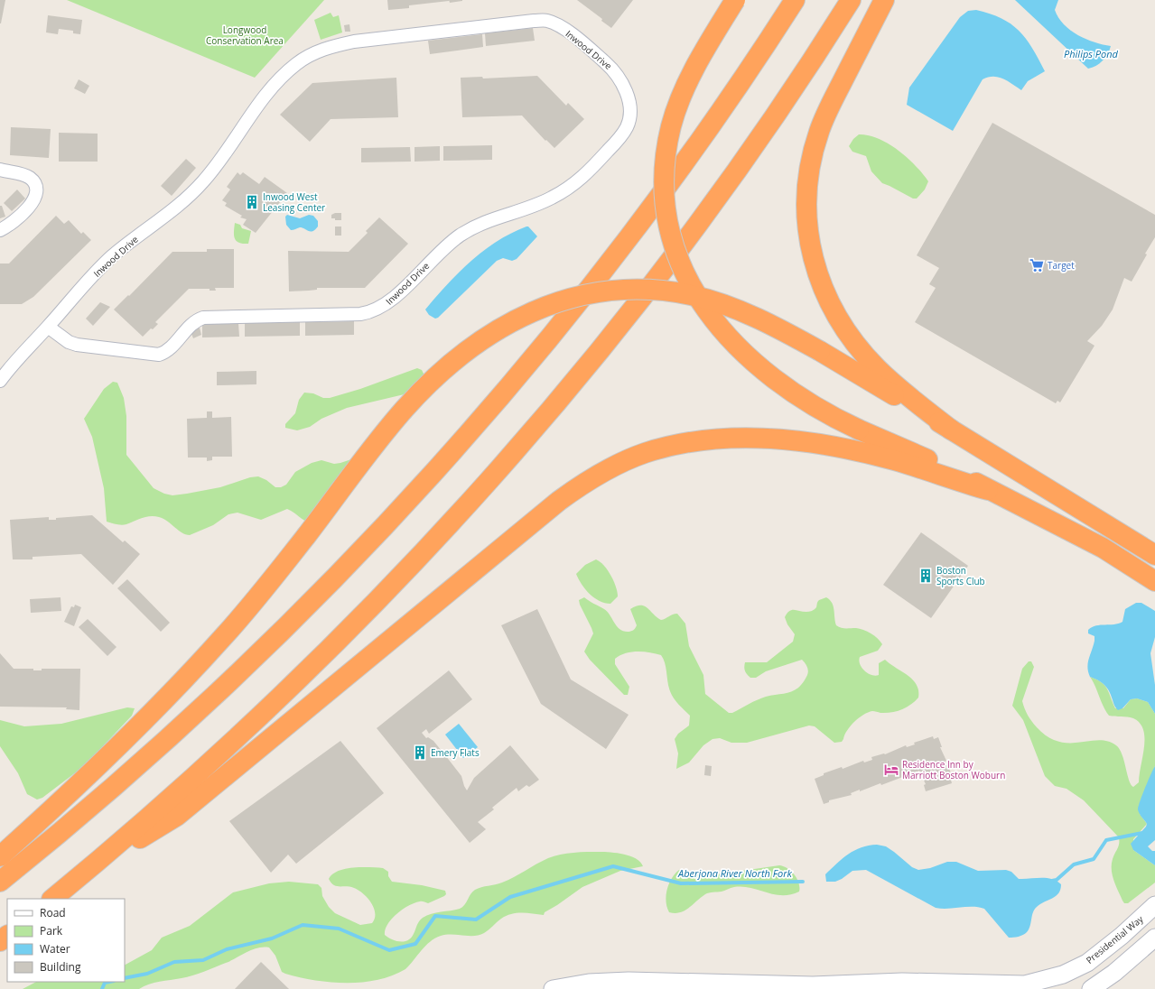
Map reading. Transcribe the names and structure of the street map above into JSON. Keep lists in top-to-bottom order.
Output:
{
  "streets": {
    "street": ["Inwood Drive", "Presidential Way"]
  },
  "water": ["Philips Pond", "Aberjona River North Fork"],
  "parks": ["Longwood Conservation Area"],
  "places": {
    "building": ["Inwood West Leasing Center", "Boston Sports Club", "Emery Flats"],
    "supermarket": ["Target"],
    "hotel": ["Residence Inn by Marriott Boston Woburn"]
  },
  "legend": [
    "Road",
    "Park",
    "Water",
    "Building"
  ]
}
